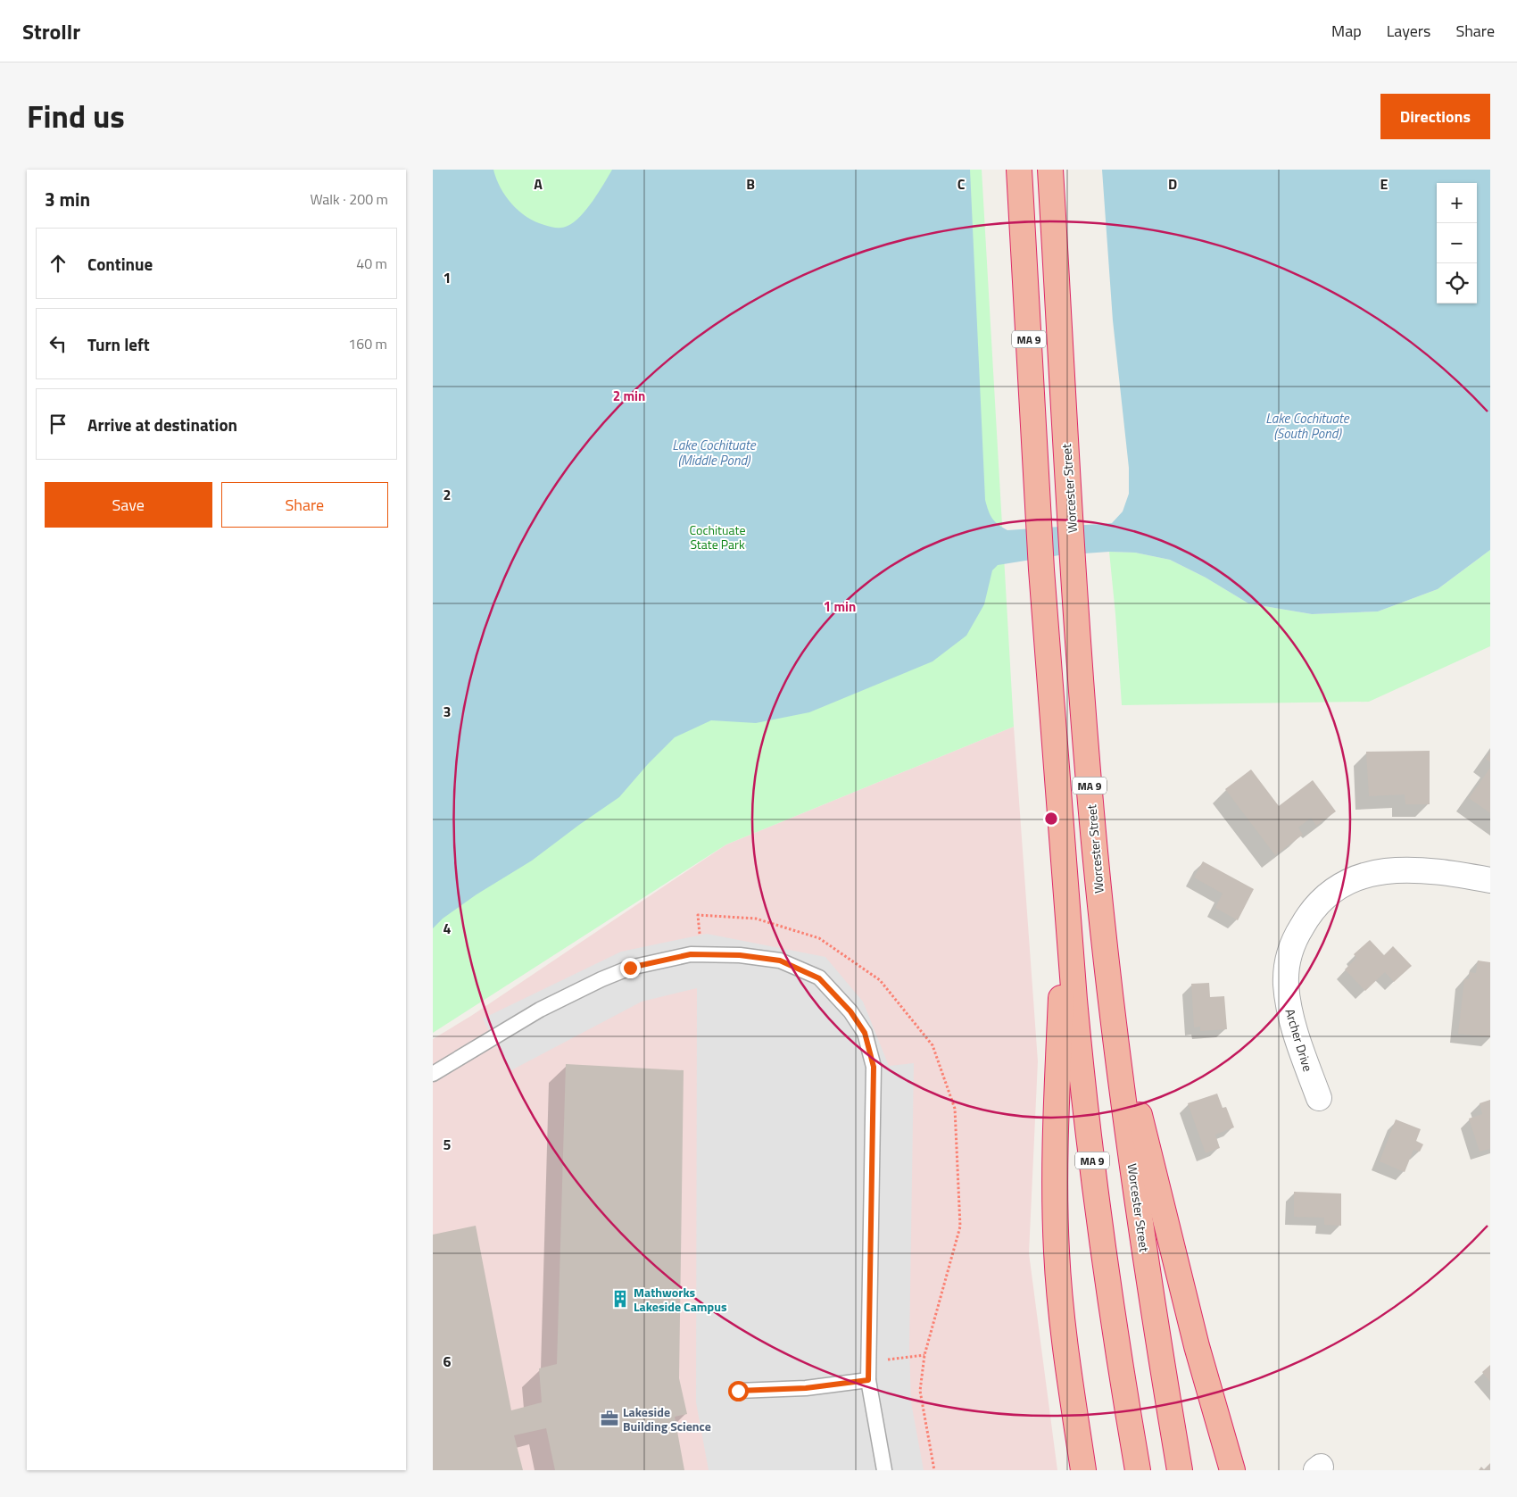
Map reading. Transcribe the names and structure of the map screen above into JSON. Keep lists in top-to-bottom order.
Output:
{
  "streets": {
    "highway": ["MA 9", "Worcester Street"],
    "street": ["Archer Drive"]
  },
  "water": ["Lake Cochituate (South Pond)", "Lake Cochituate (Middle Pond)"],
  "parks": ["Cochituate State Park"],
  "places": {
    "building": ["Mathworks Lakeside Campus"],
    "office": ["Lakeside Building Science"]
  },
  "page": {
    "header": "Strollr",
    "nav": ["Map", "Layers", "Share"],
    "title": "Find us",
    "buttons": [
      "Directions",
      ["Save", "Share"]
    ],
    "heading": ["3 min", "Walk · 200 m"],
    "map_buttons": ["+", "−"],
    "list": [
      ["Continue", "40 m"],
      ["Turn left", "160 m"],
      "Arrive at destination"
    ]
  },
  "grid": {
    "columns": [
      "A",
      "B",
      "C",
      "D",
      "E"
    ],
    "rows": [
      "1",
      "2",
      "3",
      "4",
      "5",
      "6"
    ]
  },
  "rings": ["2 min", "1 min"]
}
